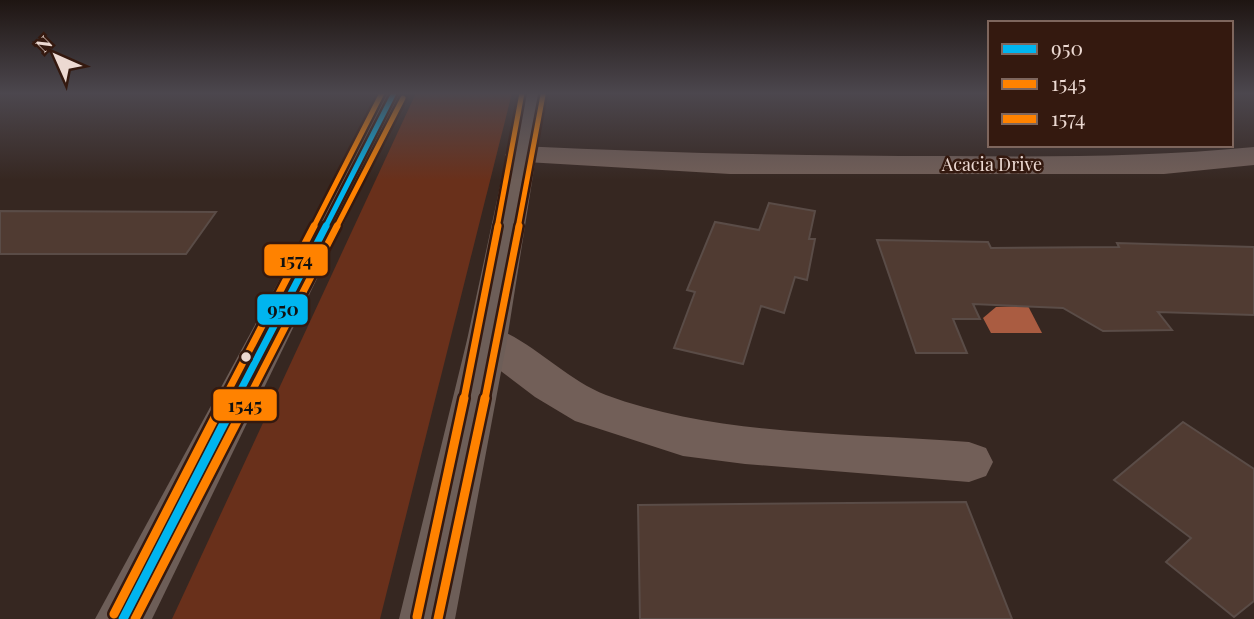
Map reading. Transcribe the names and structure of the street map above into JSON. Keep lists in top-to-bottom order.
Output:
{
  "streets": {
    "street": ["Acacia Drive"]
  },
  "lines": ["transit line 950", "transit line 1545", "transit line 1574"],
  "legend": ["950", "1545", "1574"],
  "north": "top left"
}
